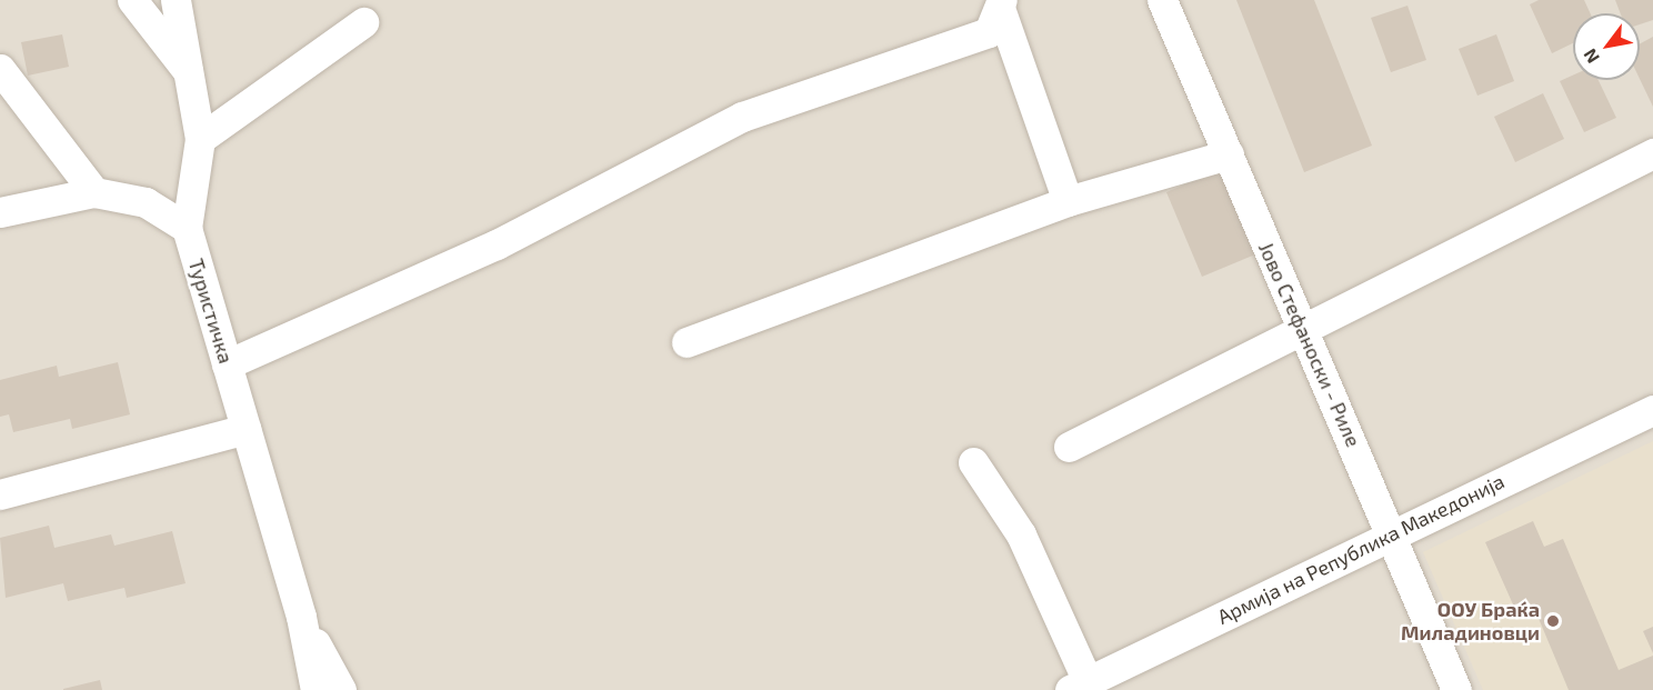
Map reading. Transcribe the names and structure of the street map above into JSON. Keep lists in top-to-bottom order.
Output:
{
  "streets": {
    "street": ["Туристичка", "Јово Стефаноски - Риле", "Армија на Република Македонија"]
  },
  "crossings": [
    ["Јово Стефаноски - Риле", "Армија на Република Македонија"]
  ],
  "places": ["ООУ Браќа Миладиновци"],
  "north": "bottom left"
}
